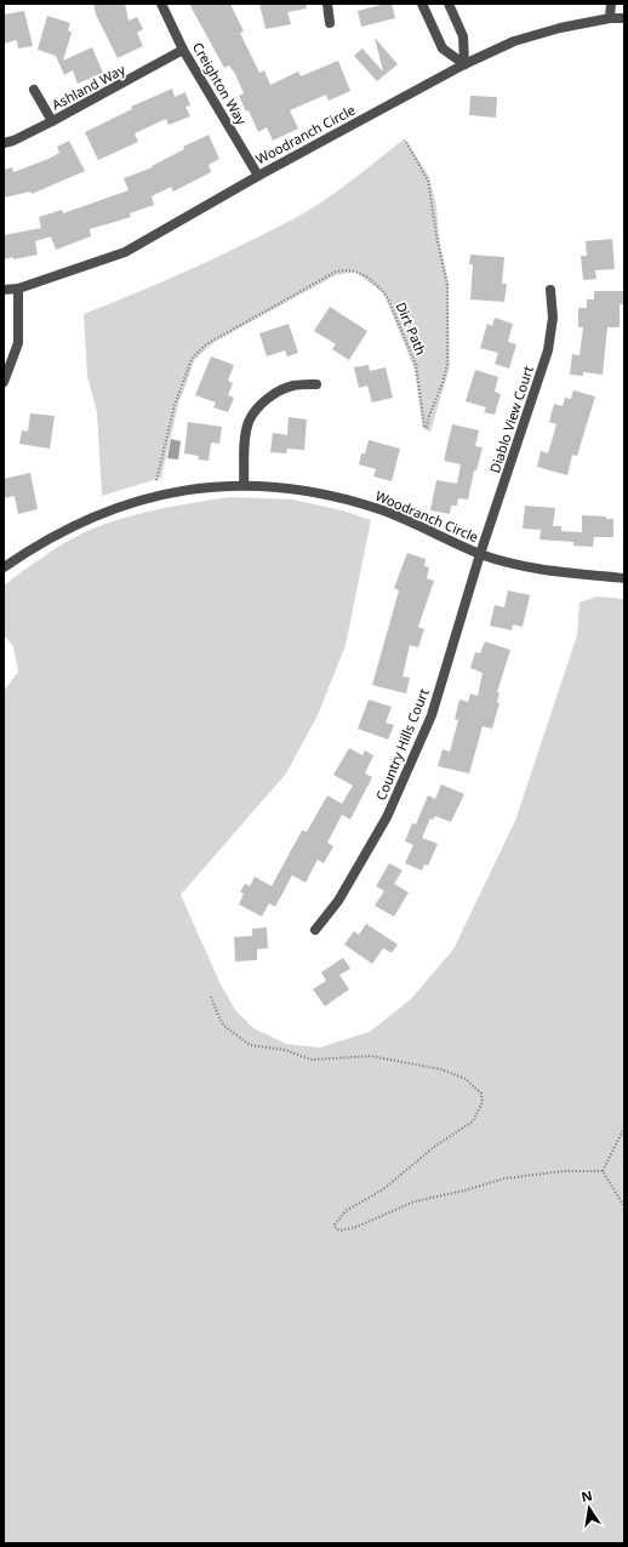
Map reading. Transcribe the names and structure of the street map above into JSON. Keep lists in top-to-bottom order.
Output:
{
  "streets": {
    "street": [
      "Creighton Way",
      "Ashland Way",
      "Woodranch Circle",
      "Diablo View Court",
      "Country Hills Court"
    ],
    "path": ["Dirt Path"]
  },
  "crossings": [
    ["Creighton Way", "Ashland Way"],
    ["Creighton Way", "Woodranch Circle"],
    ["Woodranch Circle", "Diablo View Court"],
    ["Woodranch Circle", "Country Hills Court"],
    ["Diablo View Court", "Country Hills Court"]
  ],
  "north": "top"
}
